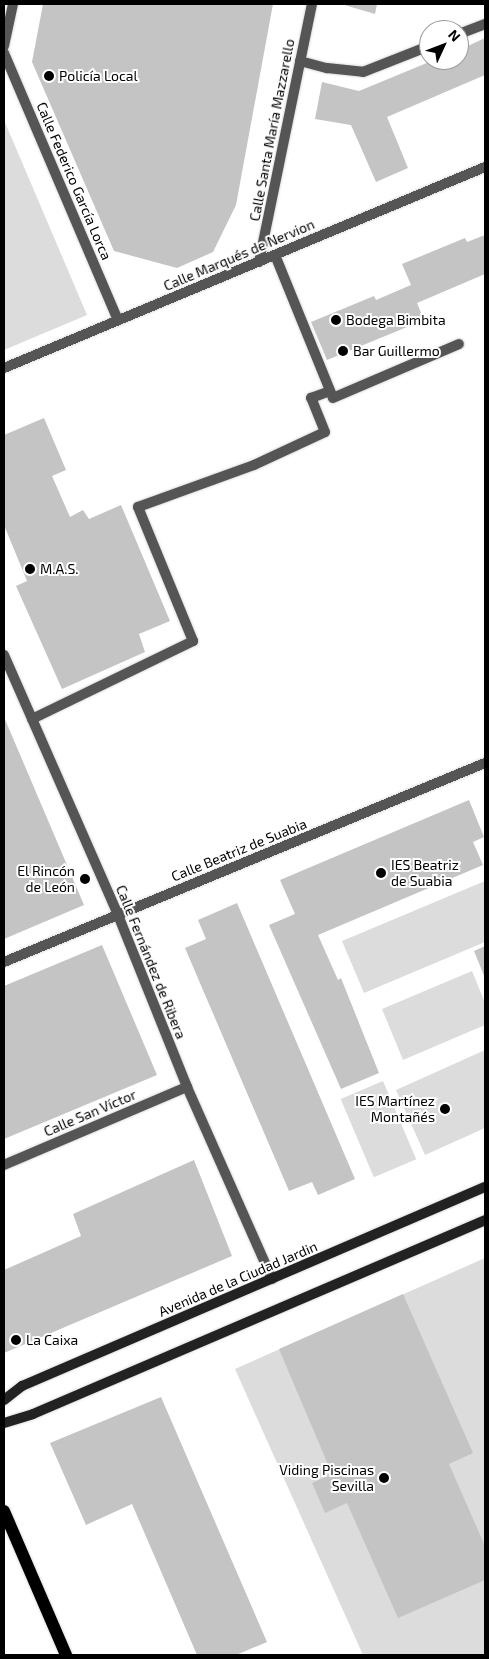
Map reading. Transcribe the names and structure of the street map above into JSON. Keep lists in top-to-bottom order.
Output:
{
  "streets": {
    "main road": ["Avenida de la Ciudad Jardin"],
    "street": [
      "Calle Santa María Mazzarello",
      "Calle Federico García Lorca",
      "Calle Marqués de Nervion",
      "Calle Beatriz de Suabia",
      "Calle Fernández de Ribera",
      "Calle San Víctor"
    ]
  },
  "crossings": [
    ["Calle Santa María Mazzarello", "Calle Marqués de Nervion"],
    ["Calle Federico García Lorca", "Calle Marqués de Nervion"],
    ["Calle Beatriz de Suabia", "Calle Fernández de Ribera"],
    ["Calle Fernández de Ribera", "Calle San Víctor"],
    ["Calle Fernández de Ribera", "Avenida de la Ciudad Jardin"]
  ],
  "places": [
    "Policía Local",
    "Bodega Bimbita",
    "Bar Guillermo",
    "M.A.S.",
    "IES Beatriz de Suabia",
    "El Rincón de León",
    "IES Martínez Montañés",
    "La Caixa",
    "Viding Piscinas Sevilla"
  ],
  "north": "top right"
}
